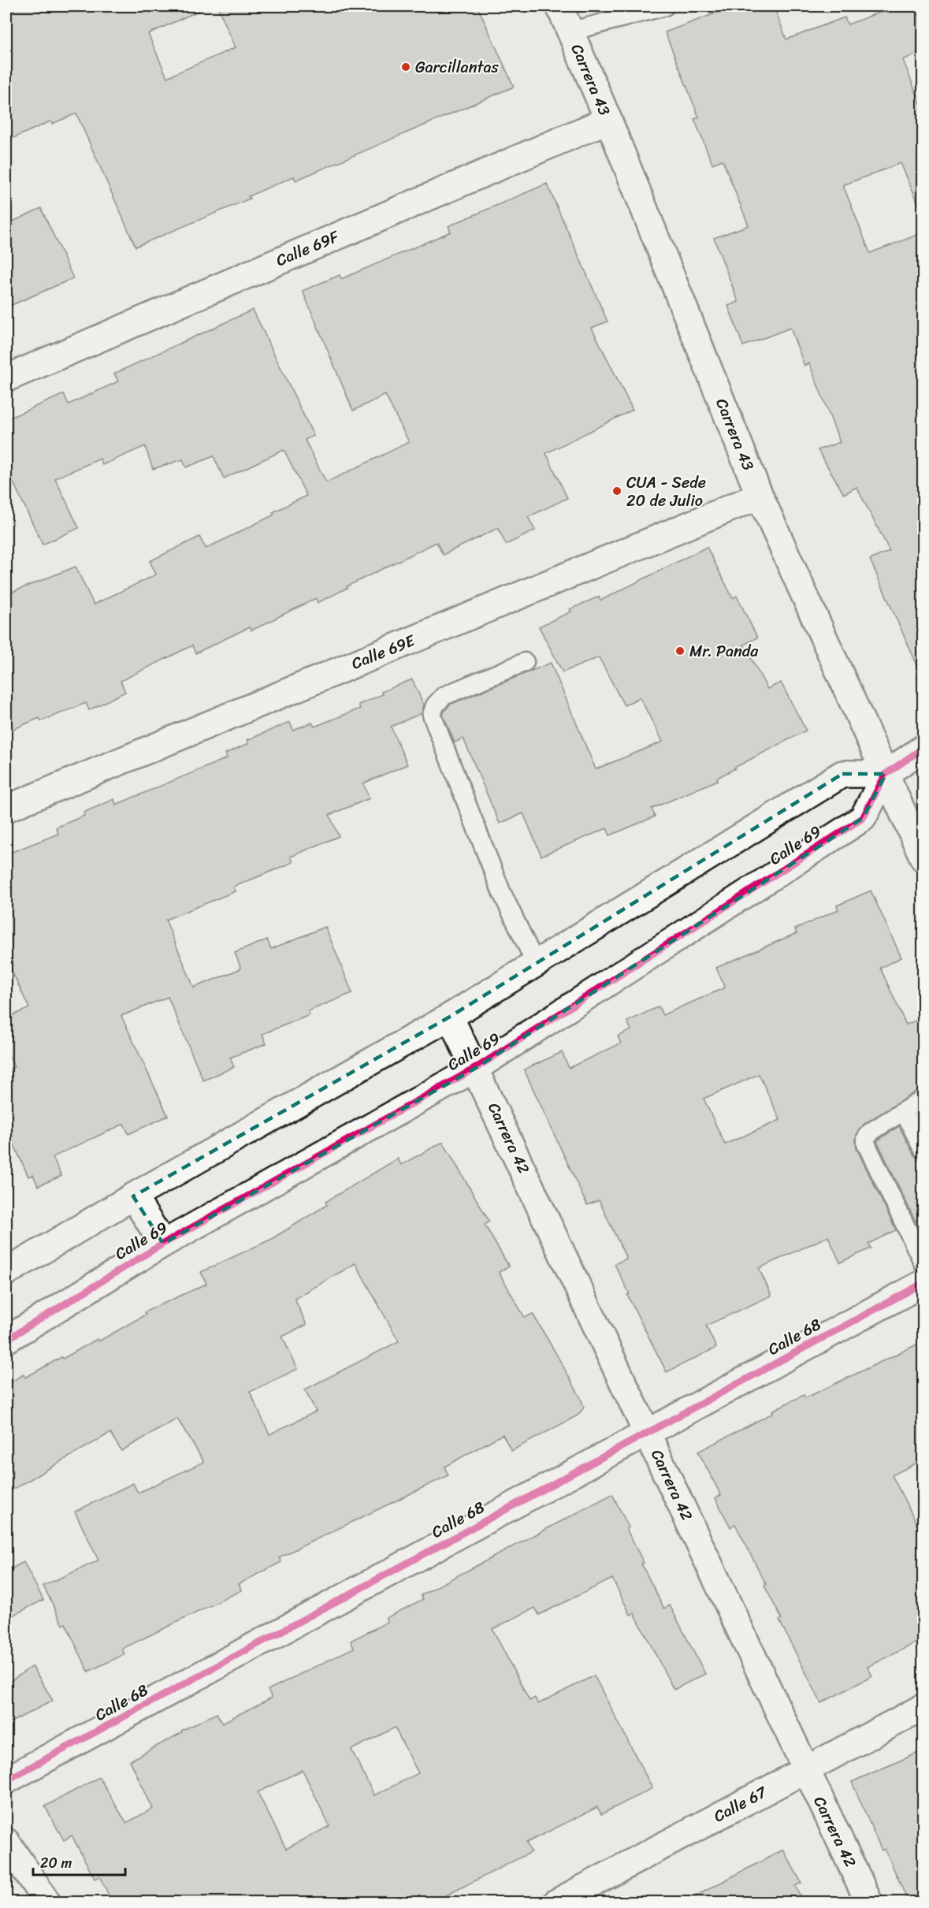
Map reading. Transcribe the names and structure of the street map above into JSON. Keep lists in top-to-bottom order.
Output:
{
  "streets": {
    "street": [
      "Carrera 43",
      "Calle 69F",
      "Calle 69E",
      "Calle 69",
      "Carrera 42",
      "Calle 68",
      "Calle 67"
    ]
  },
  "crossings": [
    ["Carrera 43", "Calle 69F"],
    ["Carrera 43", "Calle 69E"],
    ["Carrera 43", "Calle 69"],
    ["Calle 69", "Carrera 42"],
    ["Carrera 42", "Calle 68"],
    ["Carrera 42", "Calle 67"]
  ],
  "places": ["Garcillantas", "CUA - Sede 20 de Julio", "Mr. Panda"],
  "scale_bar": "20 m"
}
